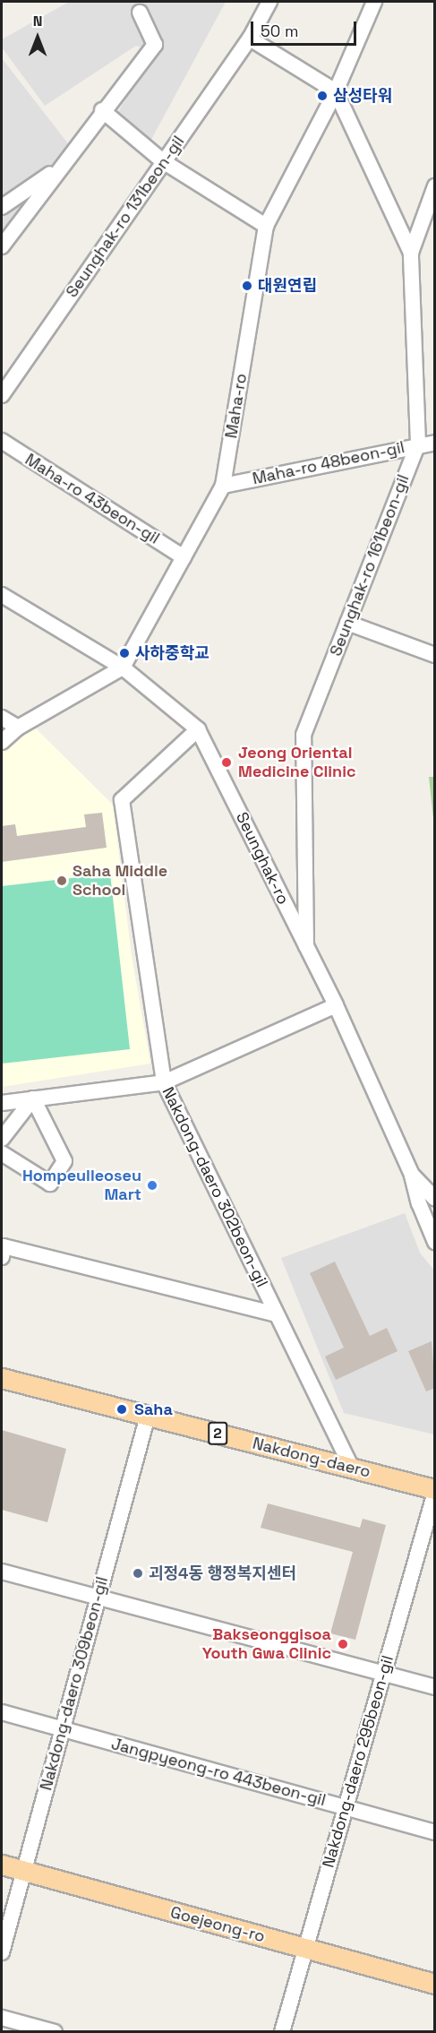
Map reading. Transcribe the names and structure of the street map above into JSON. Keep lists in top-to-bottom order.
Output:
{
  "streets": {
    "main road": ["2", "Nakdong-daero", "Goejeong-ro"],
    "street": [
      "Seunghak-ro 131beon-gil",
      "Maha-ro",
      "Maha-ro 48beon-gil",
      "Maha-ro 43beon-gil",
      "Seunghak-ro 161beon-gil",
      "Seunghak-ro",
      "Nakdong-daero 302beon-gil",
      "Nakdong-daero 309beon-gil",
      "Nakdong-daero 295beon-gil",
      "Jangpyeong-ro 443beon-gil"
    ]
  },
  "crossings": [
    ["Maha-ro", "Maha-ro 48beon-gil"],
    ["Maha-ro", "Maha-ro 43beon-gil"],
    ["Maha-ro", "Seunghak-ro"],
    ["Maha-ro 48beon-gil", "Seunghak-ro 161beon-gil"],
    ["Seunghak-ro 161beon-gil", "Seunghak-ro"],
    ["Seunghak-ro", "Nakdong-daero 302beon-gil"],
    ["Nakdong-daero 302beon-gil", "Nakdong-daero"],
    ["Nakdong-daero", "Nakdong-daero 309beon-gil"],
    ["Nakdong-daero", "Nakdong-daero 295beon-gil"],
    ["Nakdong-daero 309beon-gil", "Jangpyeong-ro 443beon-gil"],
    ["Nakdong-daero 309beon-gil", "Goejeong-ro"],
    ["Nakdong-daero 295beon-gil", "Jangpyeong-ro 443beon-gil"],
    ["Nakdong-daero 295beon-gil", "Goejeong-ro"]
  ],
  "places": [
    "삼성타워",
    "대원연립",
    "사하중학교",
    "Jeong Oriental Medicine Clinic",
    "Saha Middle School",
    "Hompeulleoseu Mart",
    "Saha",
    "괴정4동 행정복지센터",
    "Bakseonggisoa Youth Gwa Clinic"
  ],
  "scale_bar": "50 m",
  "north": "top"
}
